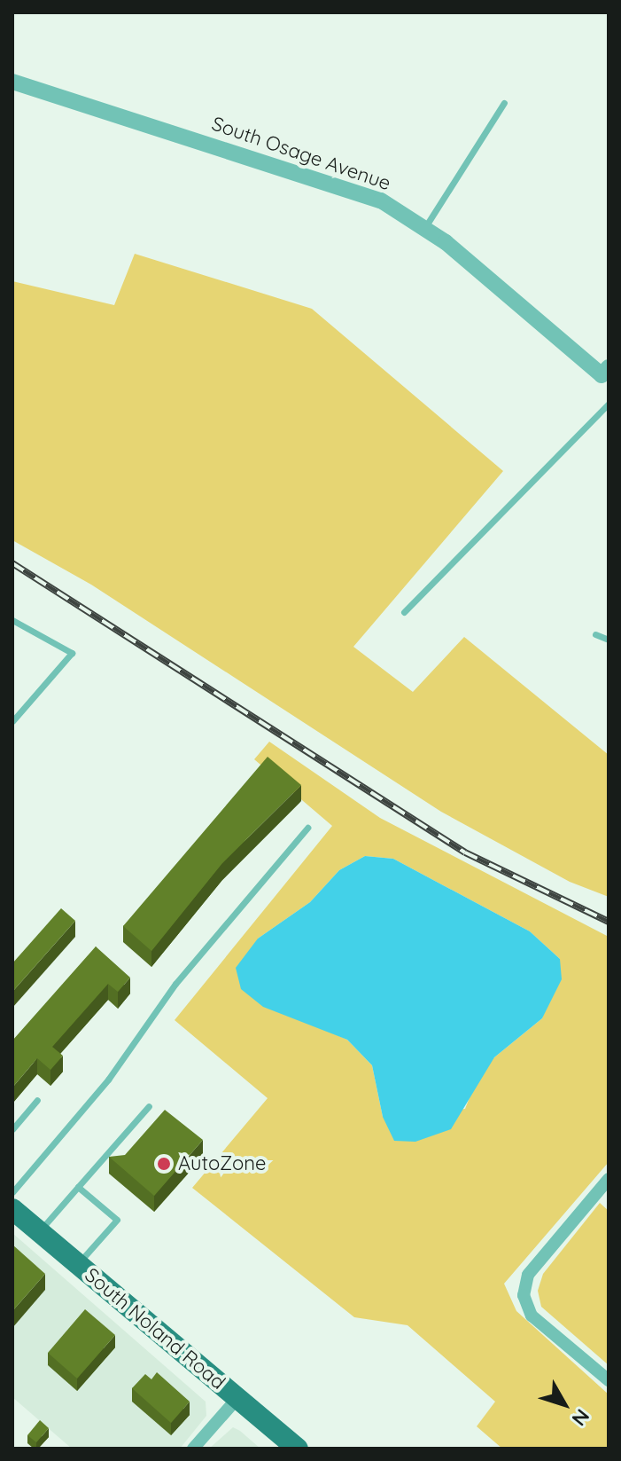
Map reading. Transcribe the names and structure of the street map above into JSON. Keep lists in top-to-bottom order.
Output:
{
  "streets": {
    "main road": ["South Noland Road"],
    "street": ["South Osage Avenue"]
  },
  "places": ["AutoZone"],
  "north": "bottom right"
}
